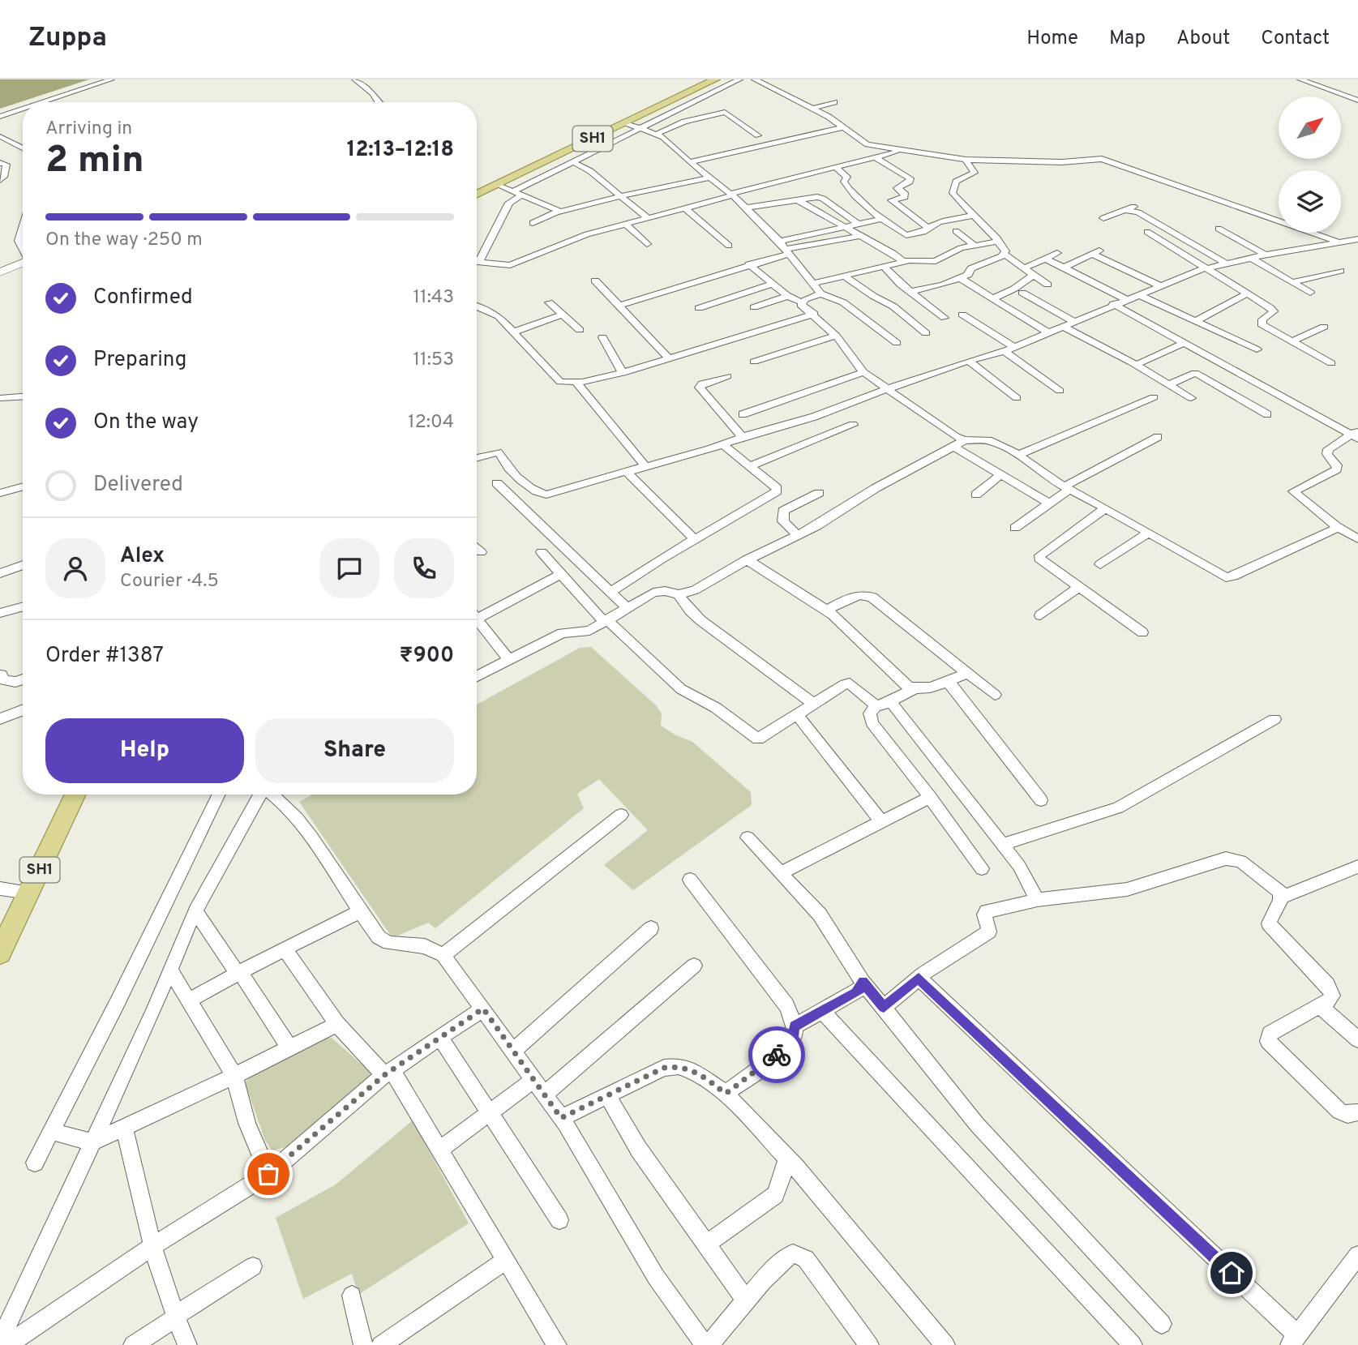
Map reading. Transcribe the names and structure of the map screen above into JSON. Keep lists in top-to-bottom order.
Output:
{
  "streets": {
    "main road": ["SH1"]
  },
  "north": "top right",
  "page": {
    "header": "Zuppa",
    "nav": [
      "Home",
      "Map",
      "About",
      "Contact"
    ],
    "heading": ["2 min", "Arriving in", "12:13–12:18"],
    "panel": [
      "Alex",
      "Courier · 4.5",
      "Order #1387",
      "₹900"
    ],
    "bar": "On the way · 250 m",
    "list": [
      ["Confirmed", "11:43"],
      ["Preparing", "11:53"],
      ["On the way", "12:04"],
      "Delivered"
    ],
    "buttons": ["Help", "Share"]
  }
}
